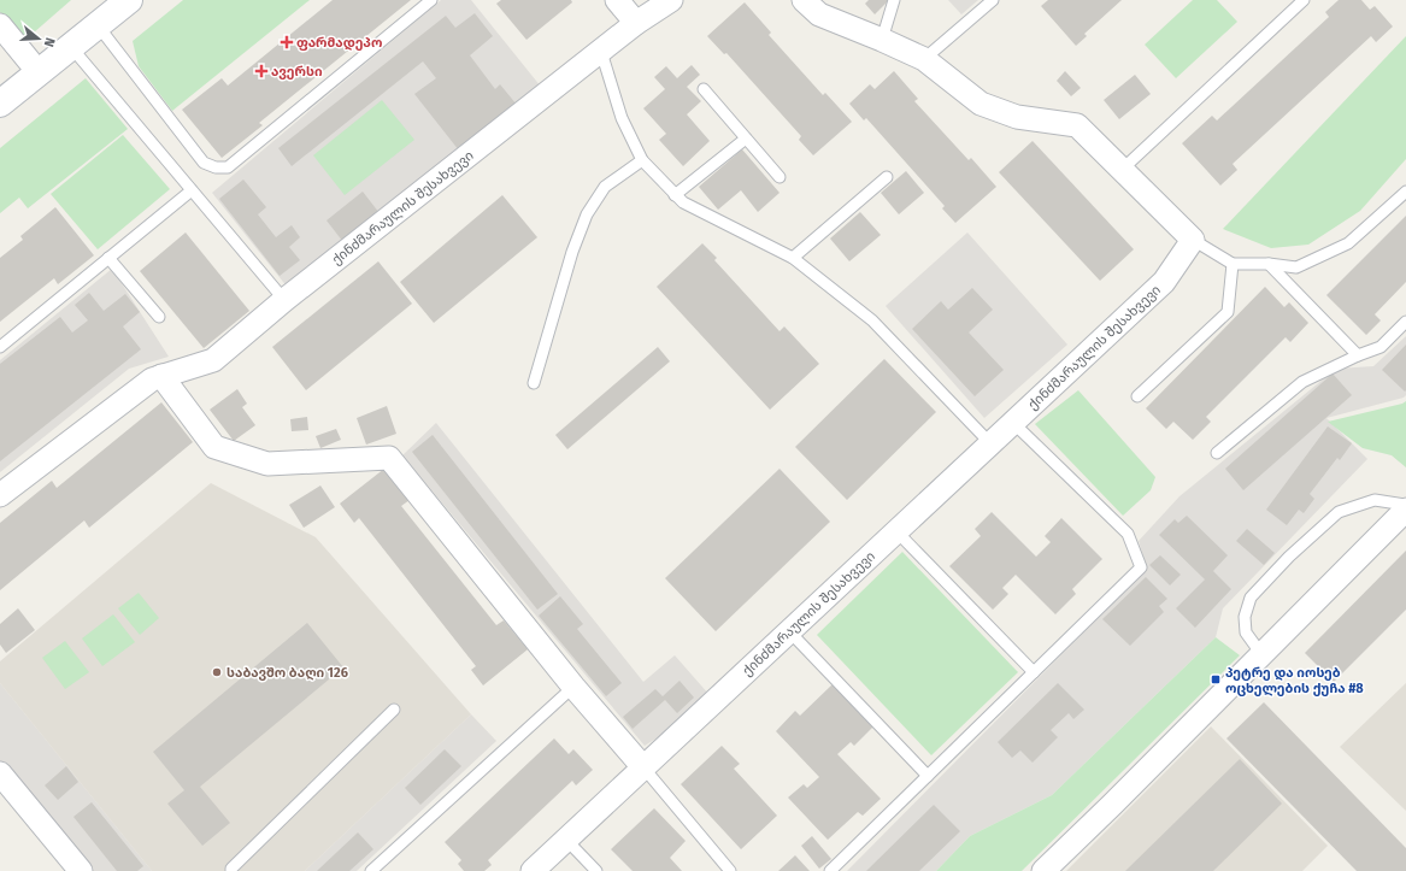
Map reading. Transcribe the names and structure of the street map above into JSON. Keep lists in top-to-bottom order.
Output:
{
  "streets": {
    "street": ["ქინძმარაულის შესახვევი"]
  },
  "places": {
    "health": ["ფარმადეპო", "ავერსი"],
    "other": ["საბავშო ბაღი 126"],
    "transit": ["პეტრე და იოსებ ოცხელების ქუჩა #8"]
  },
  "north": "right"
}
